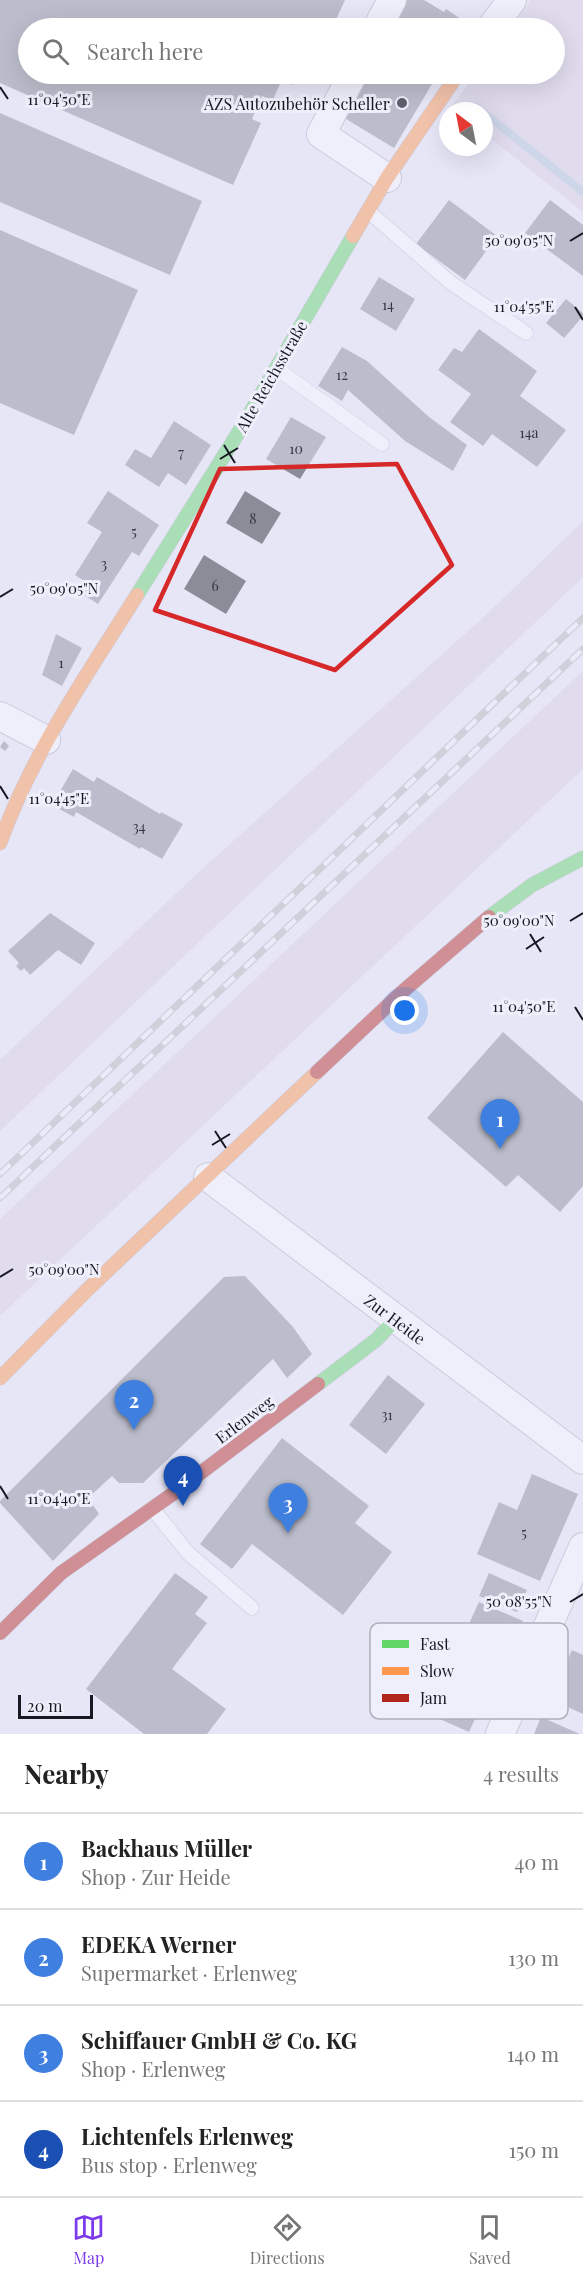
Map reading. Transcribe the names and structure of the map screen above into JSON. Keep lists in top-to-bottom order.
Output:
{
  "streets": {
    "street": ["Alte Reichsstraße", "Zur Heide", "Erlenweg"]
  },
  "crossings": [
    ["Zur Heide", "Erlenweg"]
  ],
  "places": ["AZS Autozubehör Scheller"],
  "house_numbers": [
    "14",
    "12",
    "14a",
    "10",
    "7",
    "8",
    "5",
    "3",
    "6",
    "1",
    "34",
    "31",
    "5"
  ],
  "legend": ["Fast", "Slow", "Jam"],
  "scale_bar": "20 m",
  "north": "top left",
  "page": {
    "search": "Search here",
    "pins": [
      "1",
      "2",
      "4",
      "3"
    ],
    "scale": "20 m",
    "heading": ["Nearby", "4 results"],
    "list": [
      {
        "mark": "1",
        "name": "Backhaus Müller",
        "note": "Shop · Zur Heide",
        "value": "40 m"
      },
      {
        "mark": "2",
        "name": "EDEKA Werner",
        "note": "Supermarket · Erlenweg",
        "value": "130 m"
      },
      {
        "mark": "3",
        "name": "Schiffauer GmbH & Co. KG",
        "note": "Shop · Erlenweg",
        "value": "140 m"
      },
      {
        "mark": "4",
        "name": "Lichtenfels Erlenweg",
        "note": "Bus stop · Erlenweg",
        "value": "150 m"
      }
    ],
    "nav": ["Map", "Directions", "Saved"]
  },
  "coordinates": [
    "11°04'50\"E",
    "50°09'05\"N",
    "11°04'55\"E",
    "11°04'45\"E",
    "50°09'00\"N",
    "11°04'40\"E",
    "50°08'55\"N"
  ]
}
